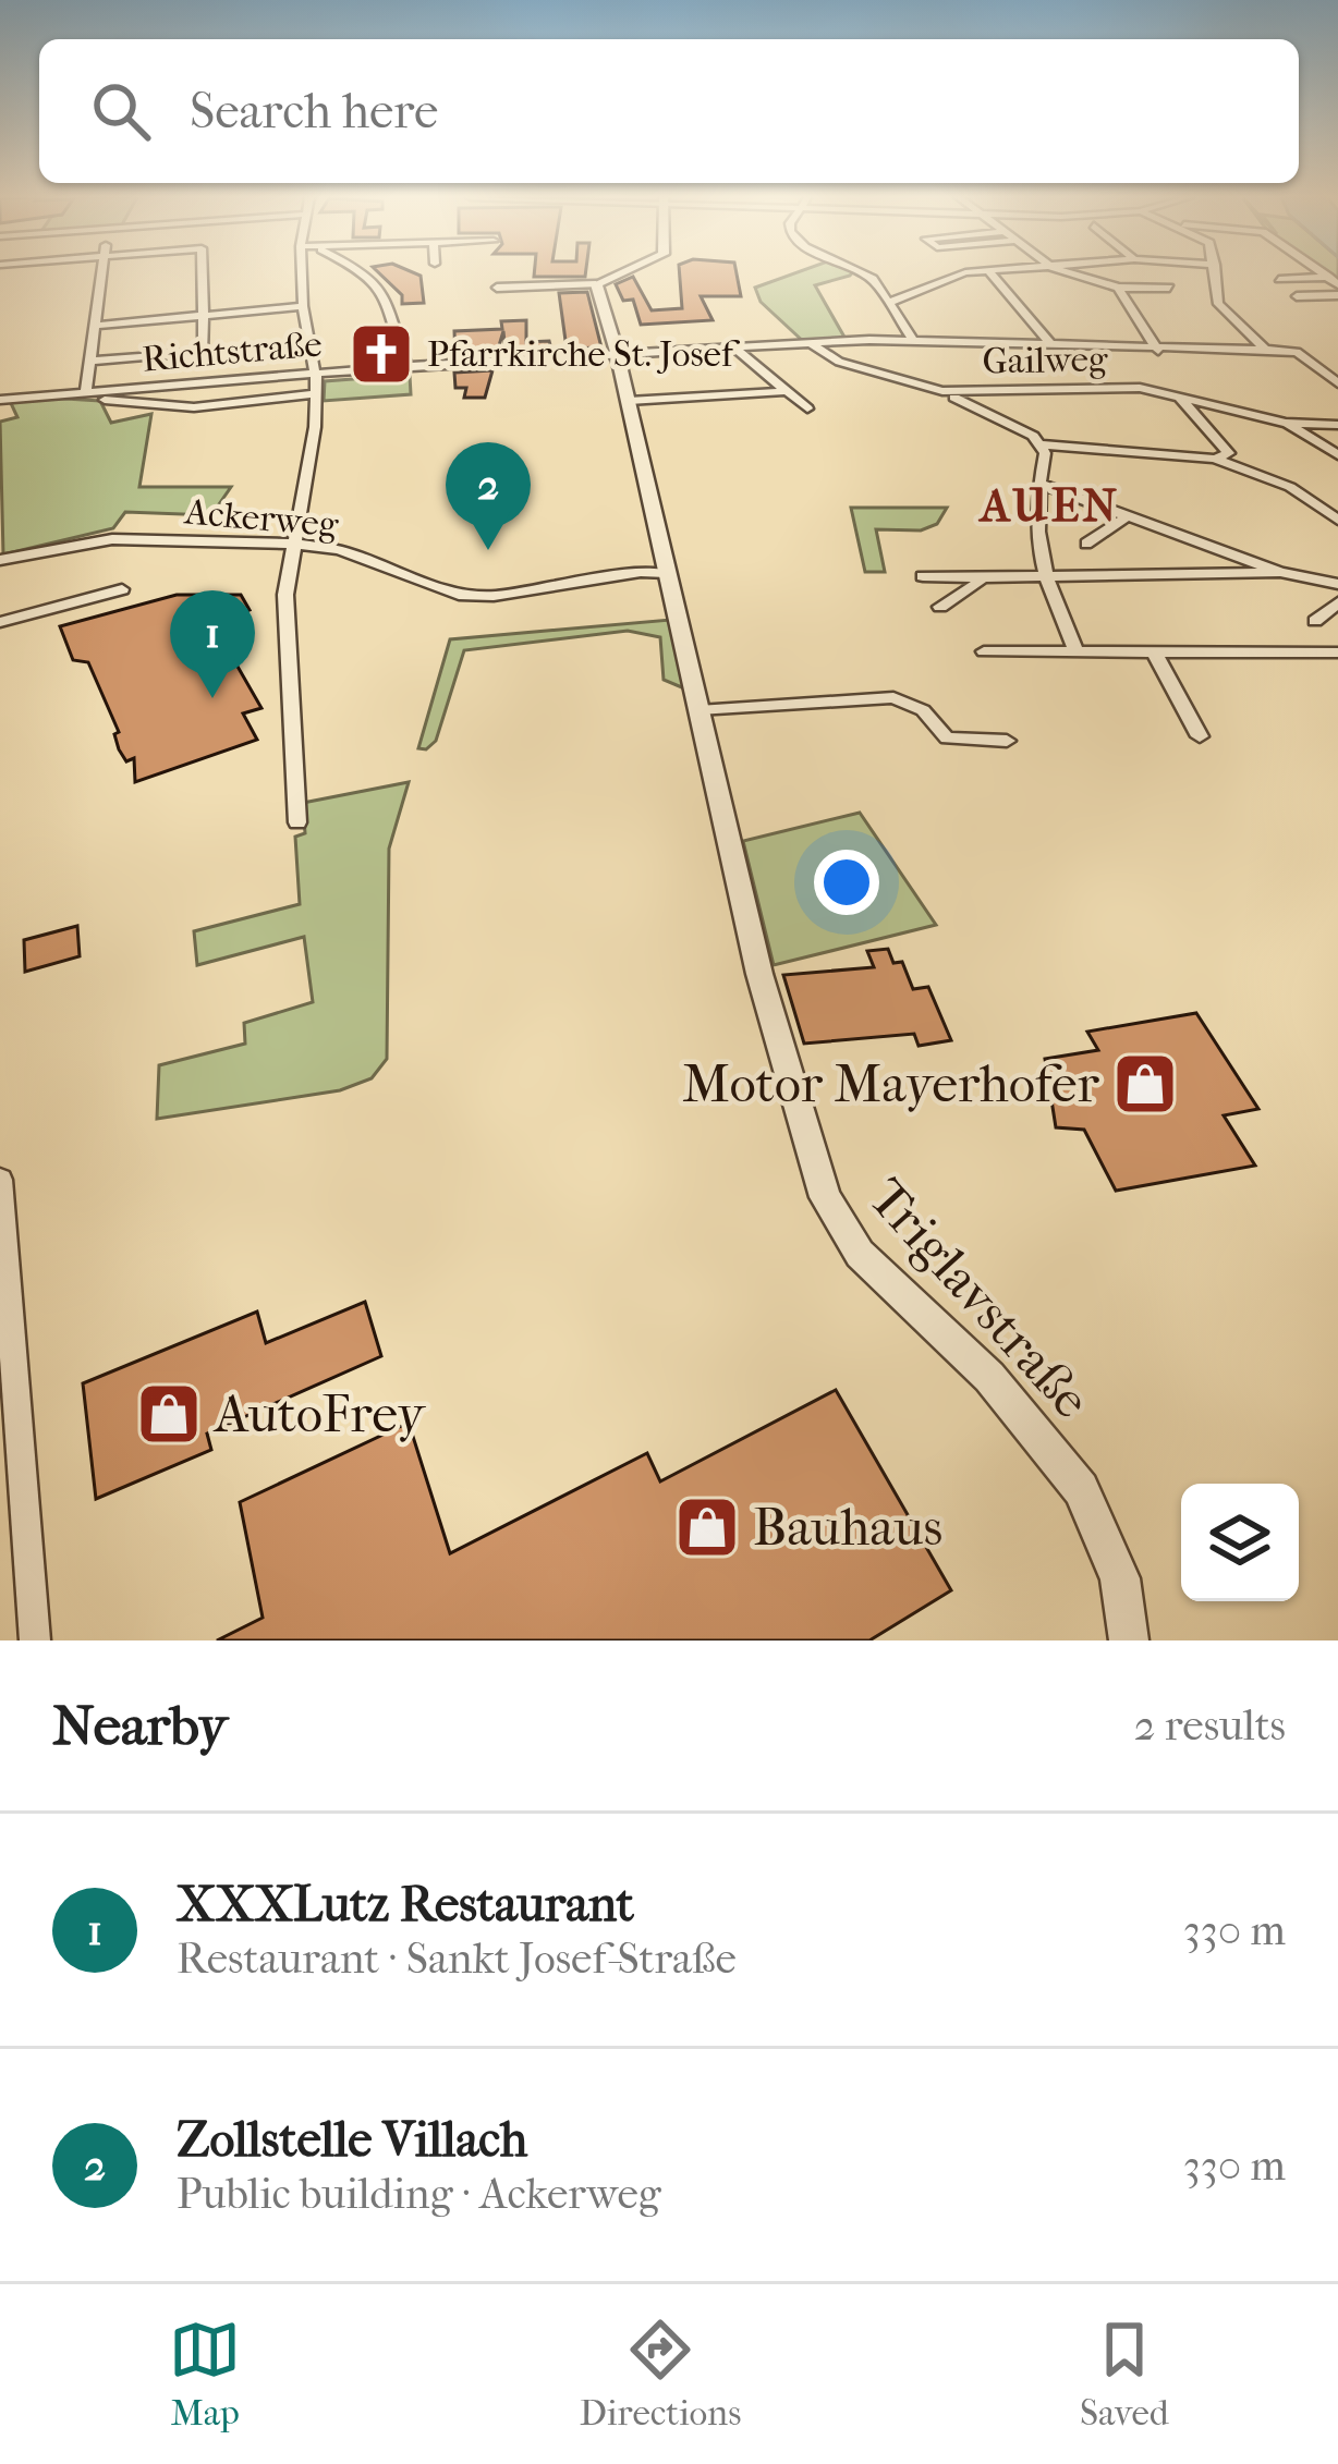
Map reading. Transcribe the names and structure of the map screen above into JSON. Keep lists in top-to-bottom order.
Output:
{
  "streets": {
    "street": [
      "Richtstraße",
      "Gailweg",
      "Ackerweg",
      "Triglavstraße"
    ]
  },
  "crossings": [
    ["Richtstraße", "Gailweg"],
    ["Richtstraße", "Triglavstraße"],
    ["Ackerweg", "Triglavstraße"]
  ],
  "districts": ["AUEN"],
  "places": {
    "church": ["Pfarrkirche St. Josef"],
    "shop": ["Motor Mayerhofer", "AutoFrey", "Bauhaus"]
  },
  "page": {
    "search": "Search here",
    "pins": ["2", "1"],
    "heading": ["Nearby", "2 results"],
    "list": [
      {
        "mark": "1",
        "name": "XXXLutz Restaurant",
        "note": "Restaurant · Sankt Josef-Straße",
        "value": "330 m"
      },
      {
        "mark": "2",
        "name": "Zollstelle Villach",
        "note": "Public building · Ackerweg",
        "value": "330 m"
      }
    ],
    "nav": ["Map", "Directions", "Saved"]
  }
}
